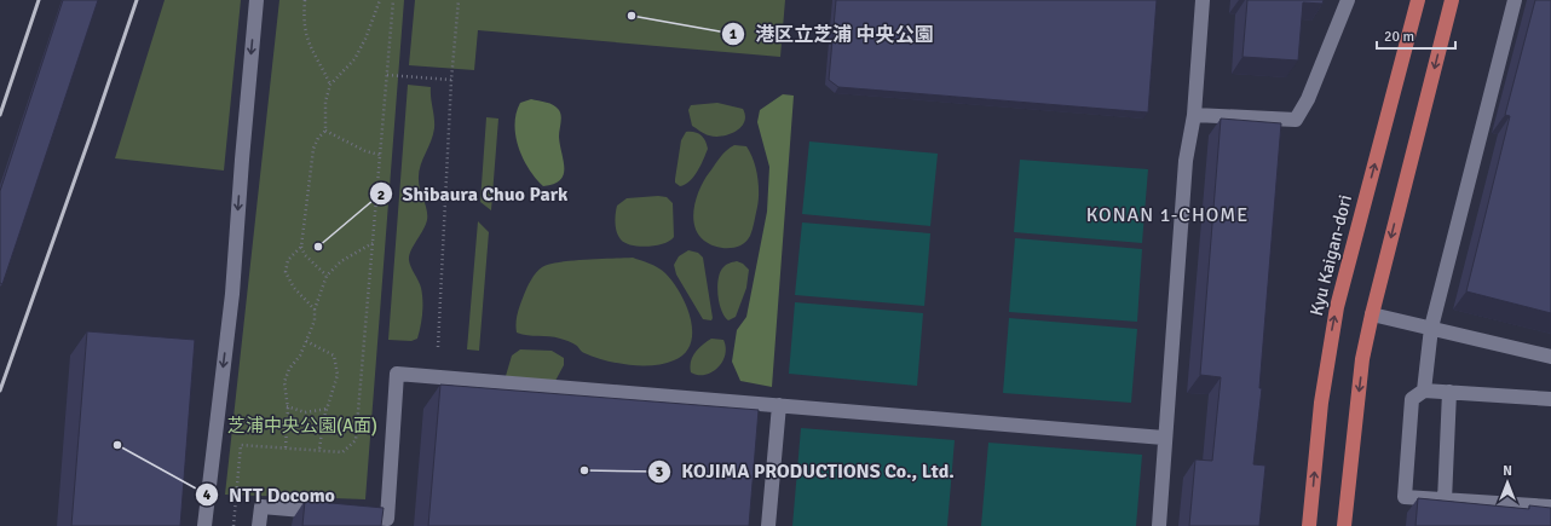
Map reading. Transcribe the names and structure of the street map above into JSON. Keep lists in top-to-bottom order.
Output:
{
  "streets": {
    "main road": ["Kyu Kaigan-dori"]
  },
  "districts": ["KONAN 1-CHOME"],
  "parks": ["芝浦中央公園(A面)"],
  "places": [
    "港区立芝浦 中央公園",
    "Shibaura Chuo Park",
    "NTT Docomo",
    "KOJIMA PRODUCTIONS Co., Ltd."
  ],
  "scale_bar": "20 m",
  "north": "top"
}
